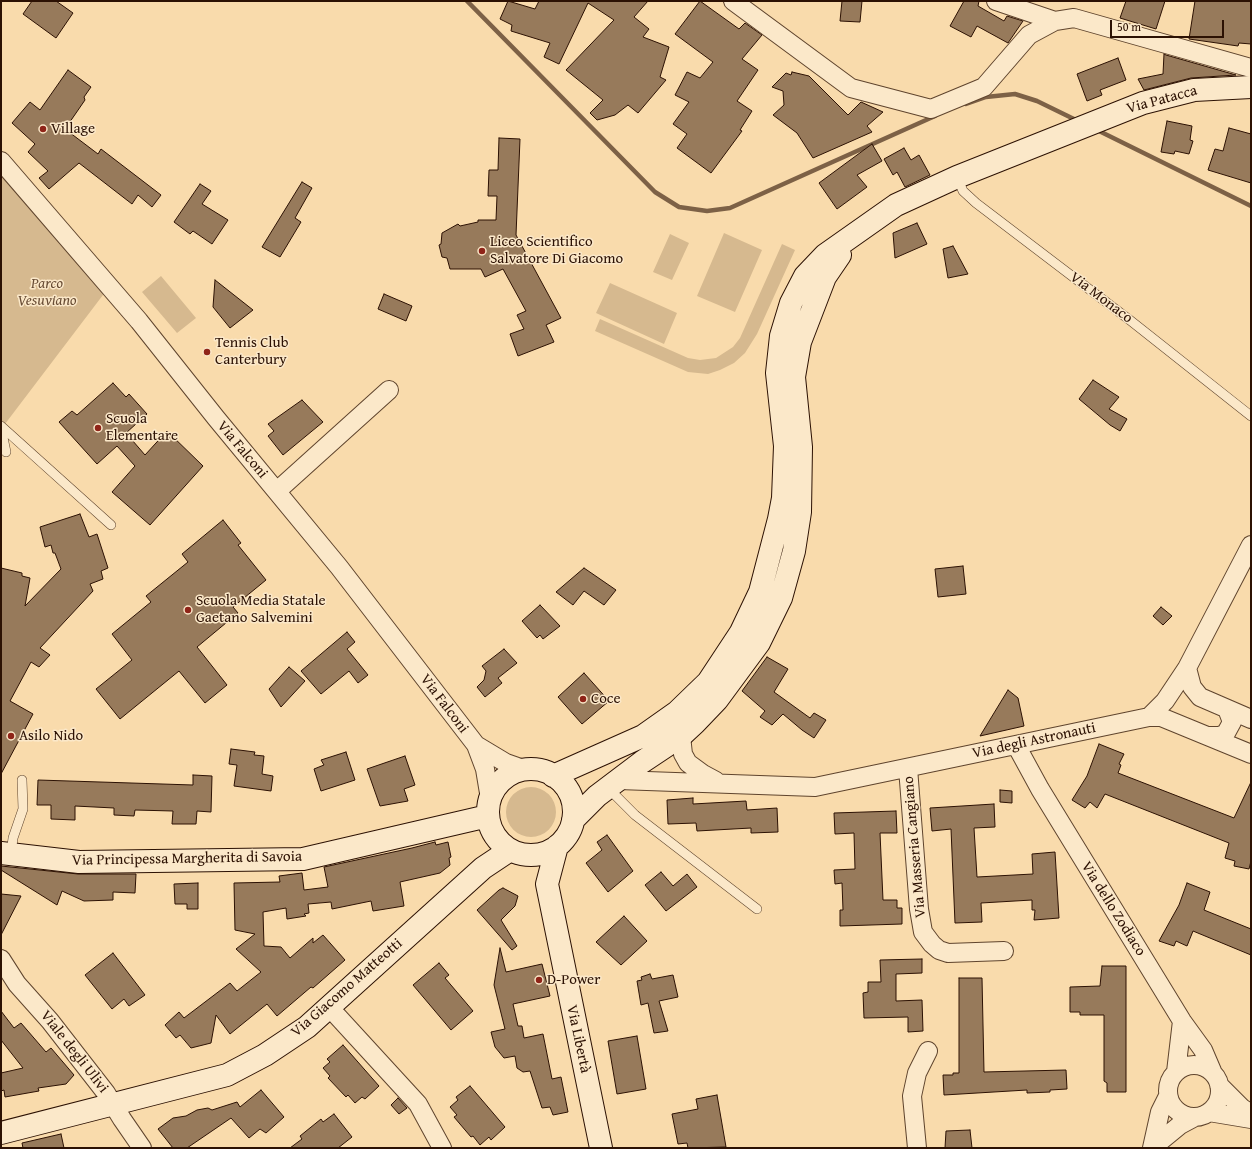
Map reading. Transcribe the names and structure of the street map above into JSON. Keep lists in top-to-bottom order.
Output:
{
  "streets": {
    "main road": [
      "Via Patacca",
      "Via Principessa Margherita di Savoia",
      "Via Giacomo Matteotti",
      "Via Libertà"
    ],
    "street": [
      "Via Falconi",
      "Via degli Astronauti",
      "Via Masseria Cangiano",
      "Via dello Zodiaco",
      "Viale degli Ulivi"
    ],
    "lane": ["Via Monaco"]
  },
  "crossings": [
    ["Via Patacca", "Via Monaco"],
    ["Via Falconi", "Via Principessa Margherita di Savoia"],
    ["Via Falconi", "Via Giacomo Matteotti"],
    ["Via Falconi", "Via Libertà"],
    ["Via degli Astronauti", "Via Masseria Cangiano"],
    ["Via degli Astronauti", "Via dello Zodiaco"],
    ["Via Principessa Margherita di Savoia", "Via Giacomo Matteotti"],
    ["Via Principessa Margherita di Savoia", "Via Libertà"],
    ["Via Giacomo Matteotti", "Via Libertà"],
    ["Via Giacomo Matteotti", "Viale degli Ulivi"]
  ],
  "parks": ["Parco Vesuviano"],
  "places": [
    "Village",
    "Liceo Scientifico Salvatore Di Giacomo",
    "Tennis Club Canterbury",
    "Scuola Elementare",
    "Scuola Media Statale Gaetano Salvemini",
    "Coce",
    "Asilo Nido",
    "D-Power"
  ],
  "scale_bar": "50 m"
}
